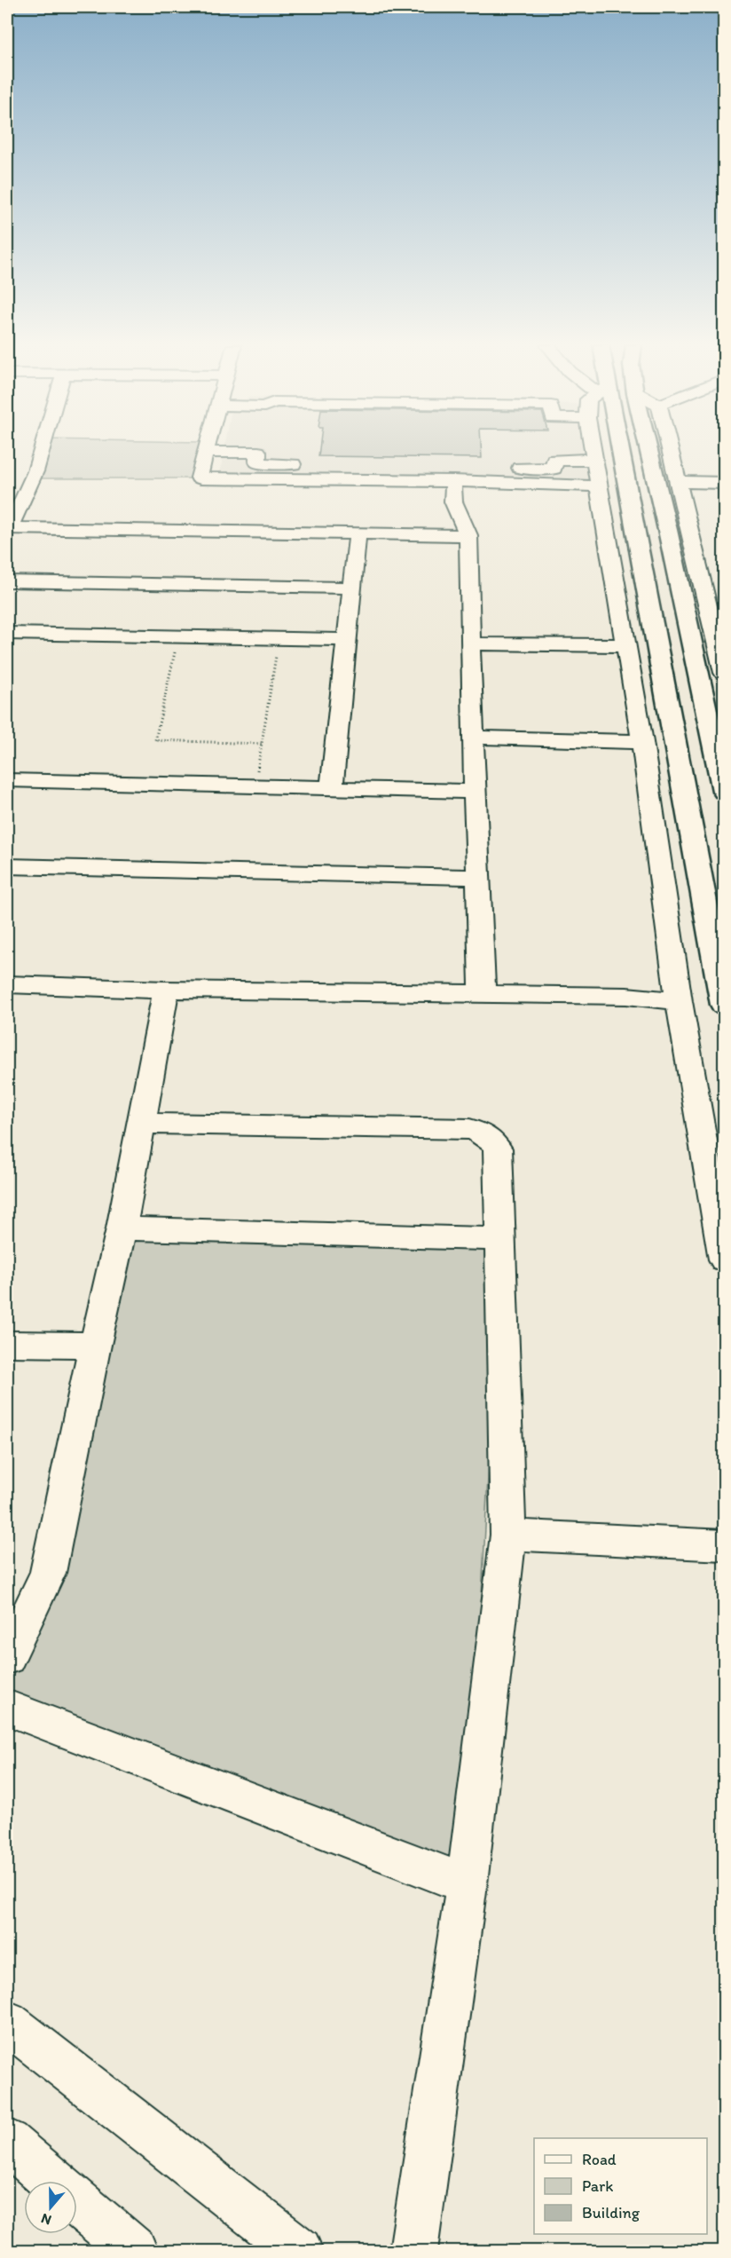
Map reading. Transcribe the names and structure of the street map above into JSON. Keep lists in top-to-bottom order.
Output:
{
  "legend": ["Road", "Park", "Building"],
  "north": "bottom"
}
